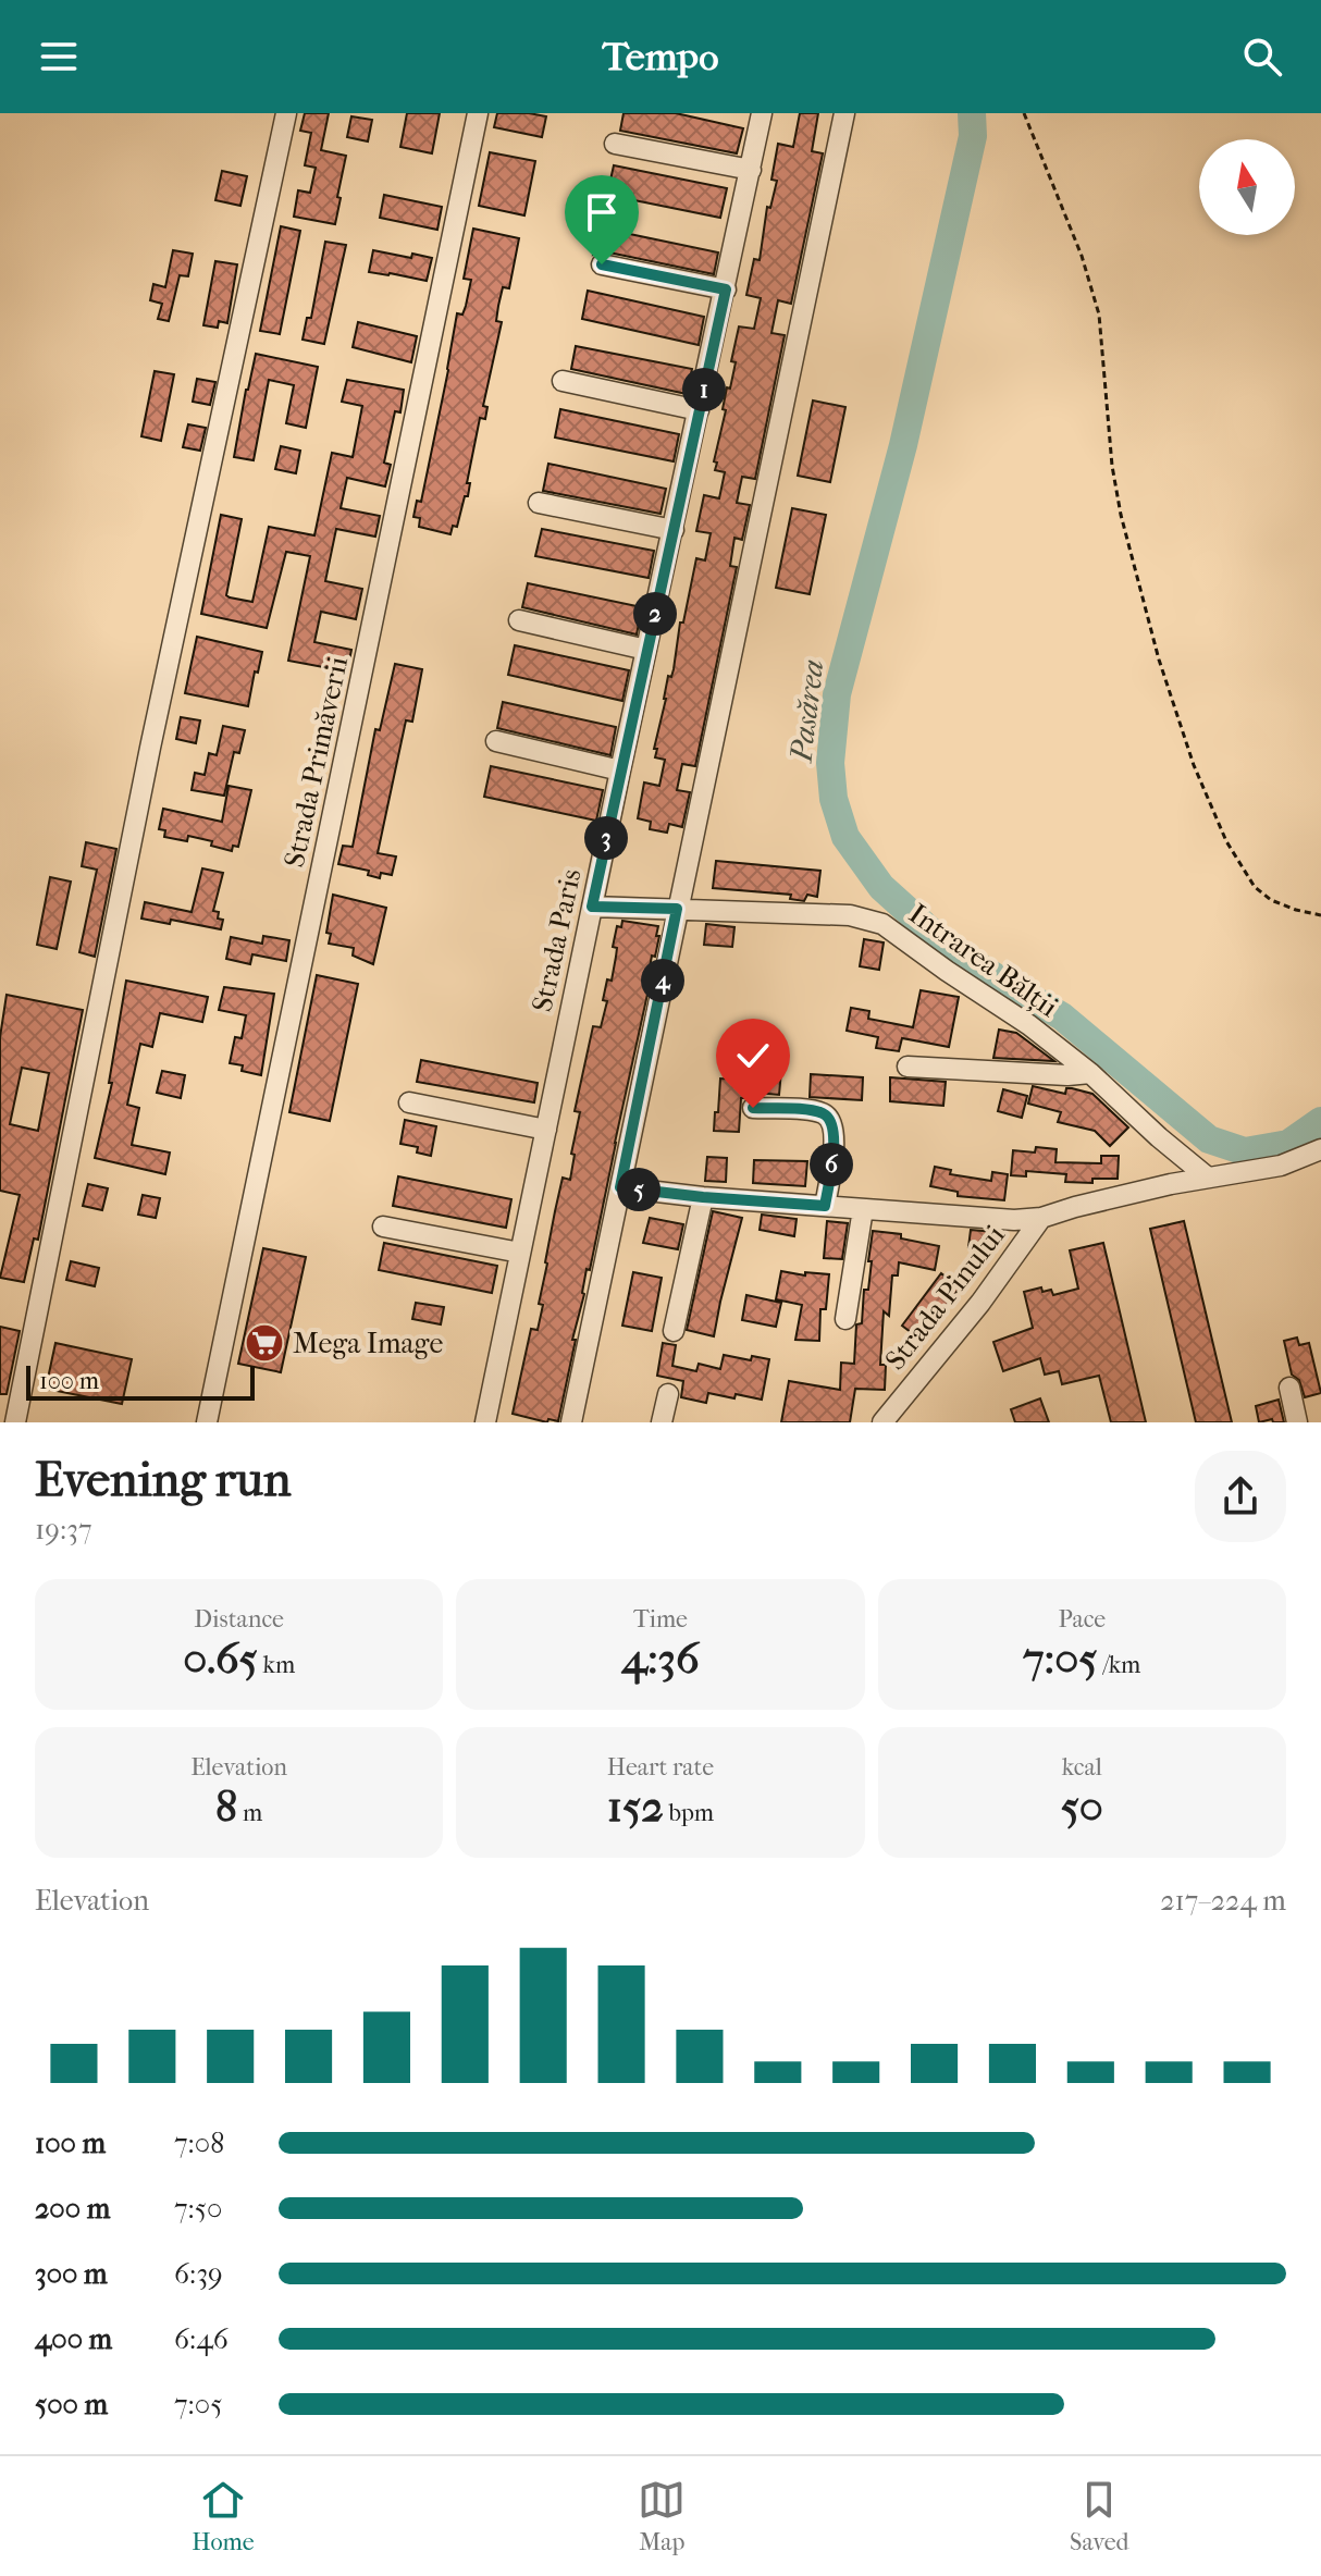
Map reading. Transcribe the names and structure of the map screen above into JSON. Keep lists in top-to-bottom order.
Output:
{
  "streets": {
    "street": [
      "Strada Primăverii",
      "Strada Paris",
      "Intrarea Bălții",
      "Strada Pinului"
    ]
  },
  "crossings": [
    ["Strada Paris", "Intrarea Bălții"]
  ],
  "water": ["Pasărea"],
  "places": {
    "supermarket": ["Mega Image"]
  },
  "scale_bar": "100 m",
  "north": "top",
  "page": {
    "header": "Tempo",
    "pins": [
      "1",
      "2",
      "3",
      "4",
      "6",
      "5"
    ],
    "scale": "100 m",
    "heading": ["Evening run", "19:37"],
    "stats": [
      ["Distance", "0.65 km"],
      ["Time", "4:36"],
      ["Pace", "7:05 /km"],
      ["Elevation", "8 m"],
      ["Heart rate", "152 bpm"],
      ["kcal", "50"]
    ],
    "chart": ["Elevation", "217–224 m"],
    "list": [
      {
        "name": "100 m",
        "note": "7:08"
      },
      {
        "name": "200 m",
        "note": "7:50"
      },
      {
        "name": "300 m",
        "note": "6:39"
      },
      {
        "name": "400 m",
        "note": "6:46"
      },
      {
        "name": "500 m",
        "note": "7:05"
      }
    ],
    "tabs": ["Home", "Map", "Saved"]
  }
}
